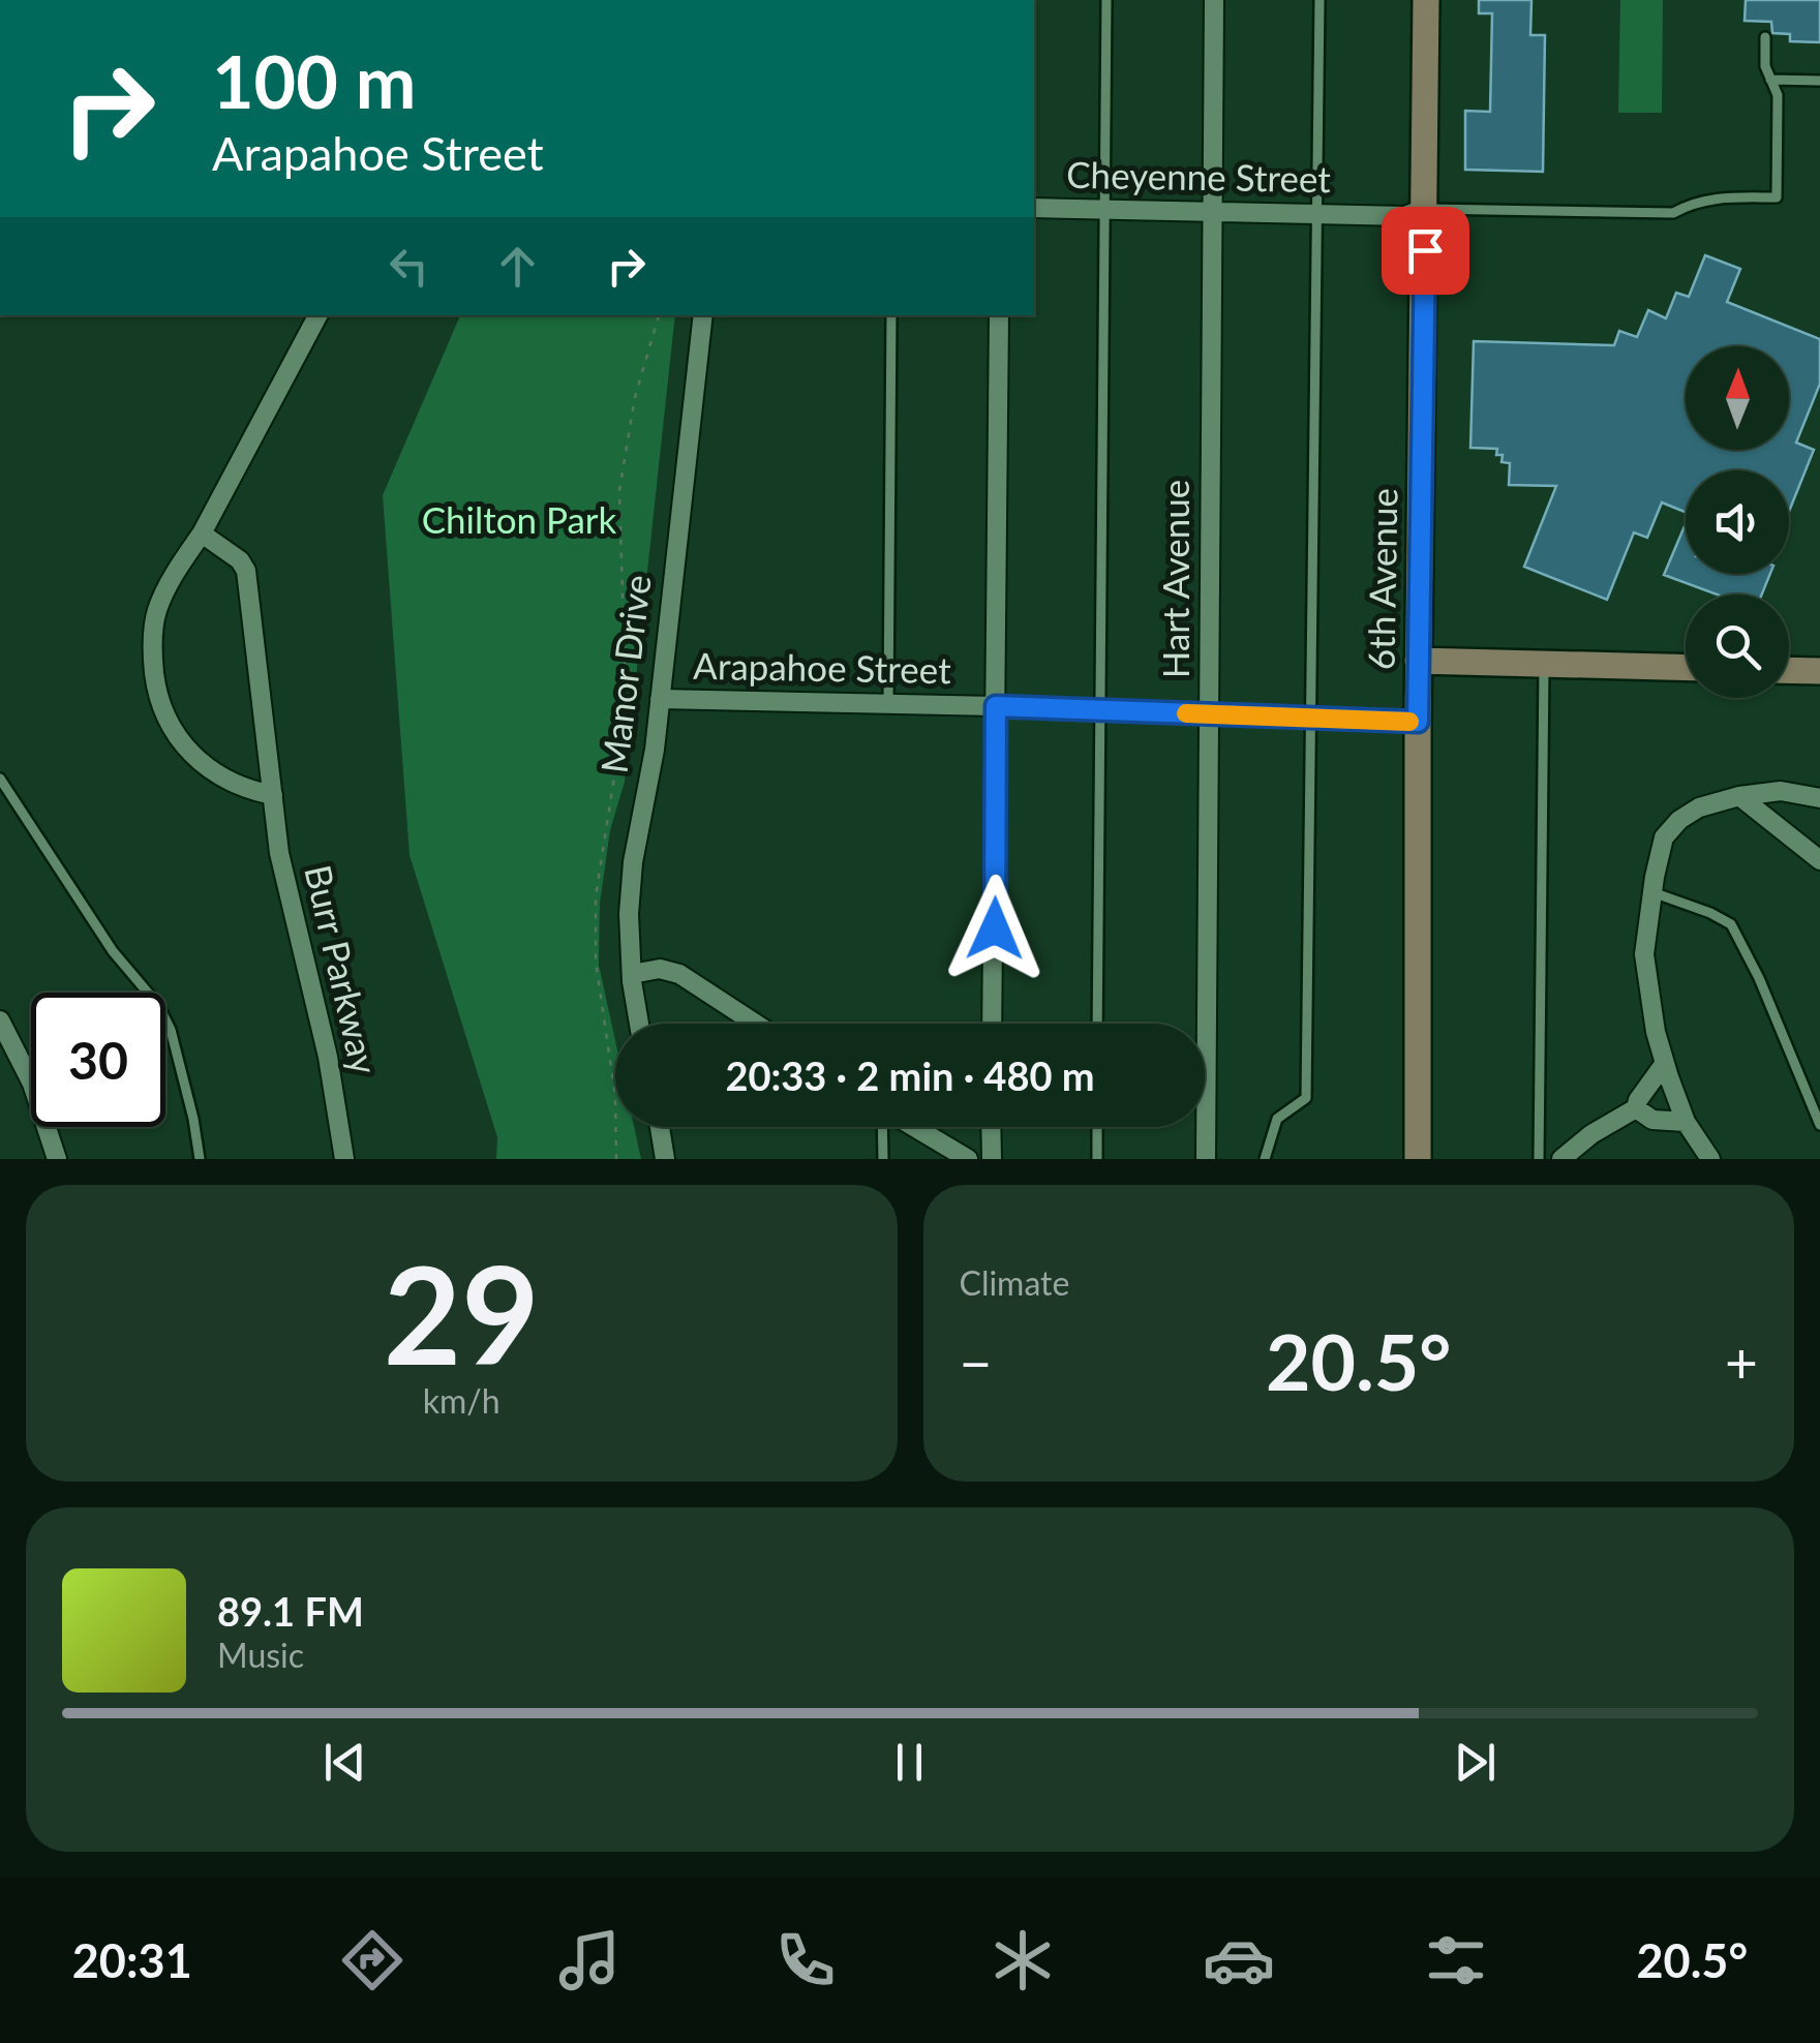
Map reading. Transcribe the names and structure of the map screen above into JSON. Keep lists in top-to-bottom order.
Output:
{
  "streets": {
    "street": [
      "Cheyenne Street",
      "Hart Avenue",
      "6th Avenue",
      "Arapahoe Street",
      "Manor Drive",
      "Burr Parkway"
    ]
  },
  "crossings": [
    ["Cheyenne Street", "Hart Avenue"],
    ["Cheyenne Street", "6th Avenue"],
    ["Hart Avenue", "Arapahoe Street"],
    ["6th Avenue", "Arapahoe Street"],
    ["Arapahoe Street", "Manor Drive"]
  ],
  "parks": ["Chilton Park"],
  "north": "top",
  "page": {
    "turn": ["100 m", "Arapahoe Street"],
    "limit": "30",
    "trip": "20:33 · 2 min · 480 m",
    "tile": [
      ["29", "km/h"],
      "Climate"
    ],
    "heat": ["−", "20.5°", "+"],
    "song": ["89.1 FM", "Music"],
    "tabs": ["20:31", "20.5°"]
  }
}
